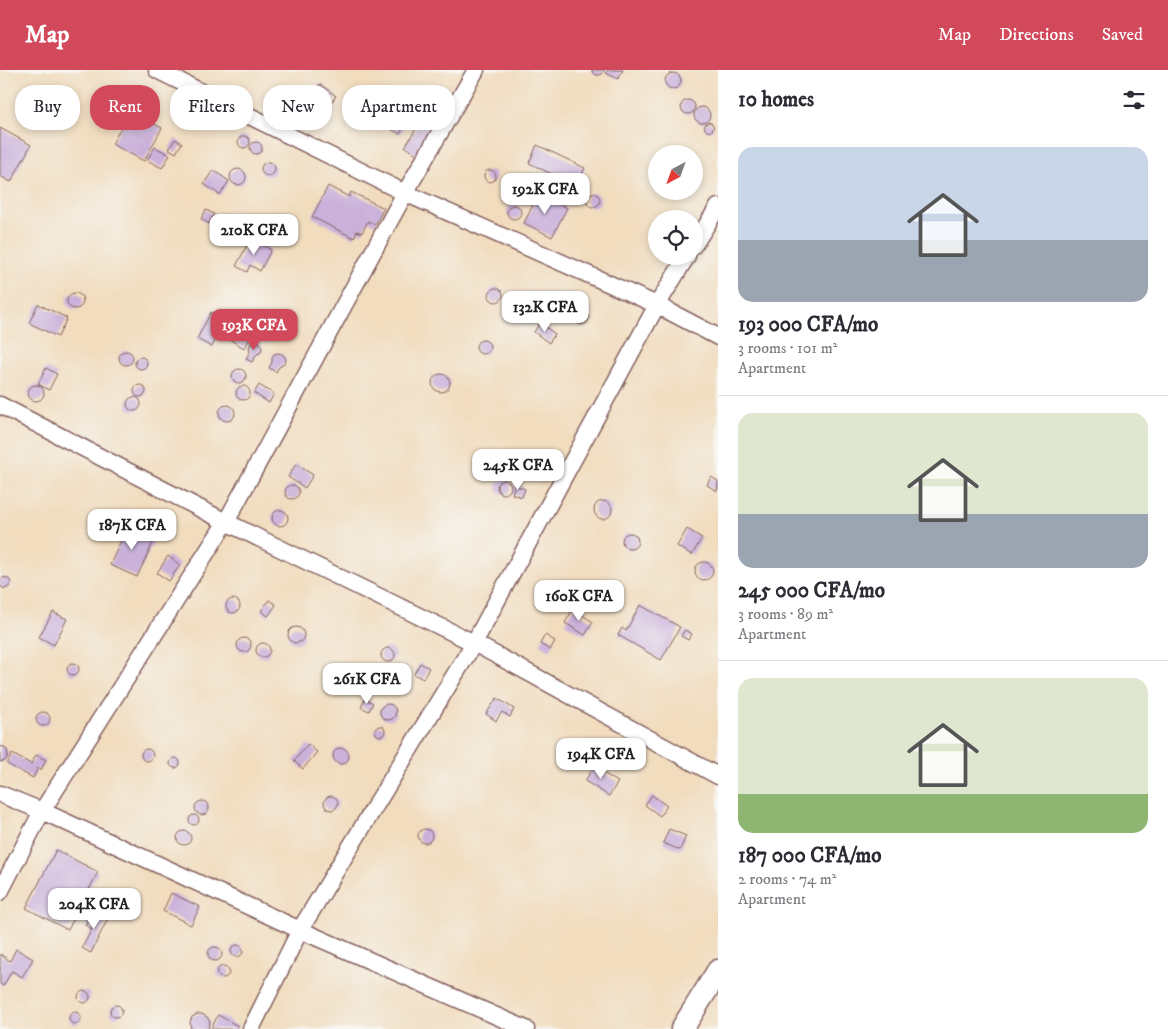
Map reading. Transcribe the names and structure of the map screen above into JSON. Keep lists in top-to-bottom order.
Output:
{
  "north": "bottom left",
  "page": {
    "header": "Map",
    "nav": ["Map", "Directions", "Saved"],
    "heading": "10 homes",
    "chip": [
      "Buy",
      "Rent",
      "Filters",
      "New",
      "Apartment"
    ],
    "list": [
      {
        "name": "193 000 CFA/mo",
        "note": "3 rooms · 101 m² · Apartment"
      },
      {
        "name": "245 000 CFA/mo",
        "note": "3 rooms · 89 m² · Apartment"
      },
      {
        "name": "187 000 CFA/mo",
        "note": "2 rooms · 74 m² · Apartment"
      }
    ],
    "price": [
      "192K CFA",
      "210K CFA",
      "132K CFA",
      "193K CFA",
      "245K CFA",
      "187K CFA",
      "160K CFA",
      "261K CFA",
      "194K CFA",
      "204K CFA"
    ]
  }
}
